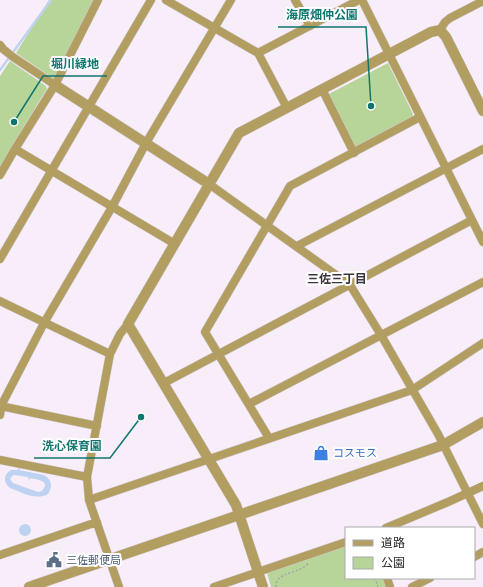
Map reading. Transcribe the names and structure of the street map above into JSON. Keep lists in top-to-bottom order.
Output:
{
  "districts": ["三佐三丁目"],
  "places": {
    "other": ["海原畑仲公園", "堀川緑地", "洗心保育園"],
    "shop": ["コスモス"],
    "public building": ["三佐郵便局"]
  },
  "legend": ["道路", "公園"]
}
